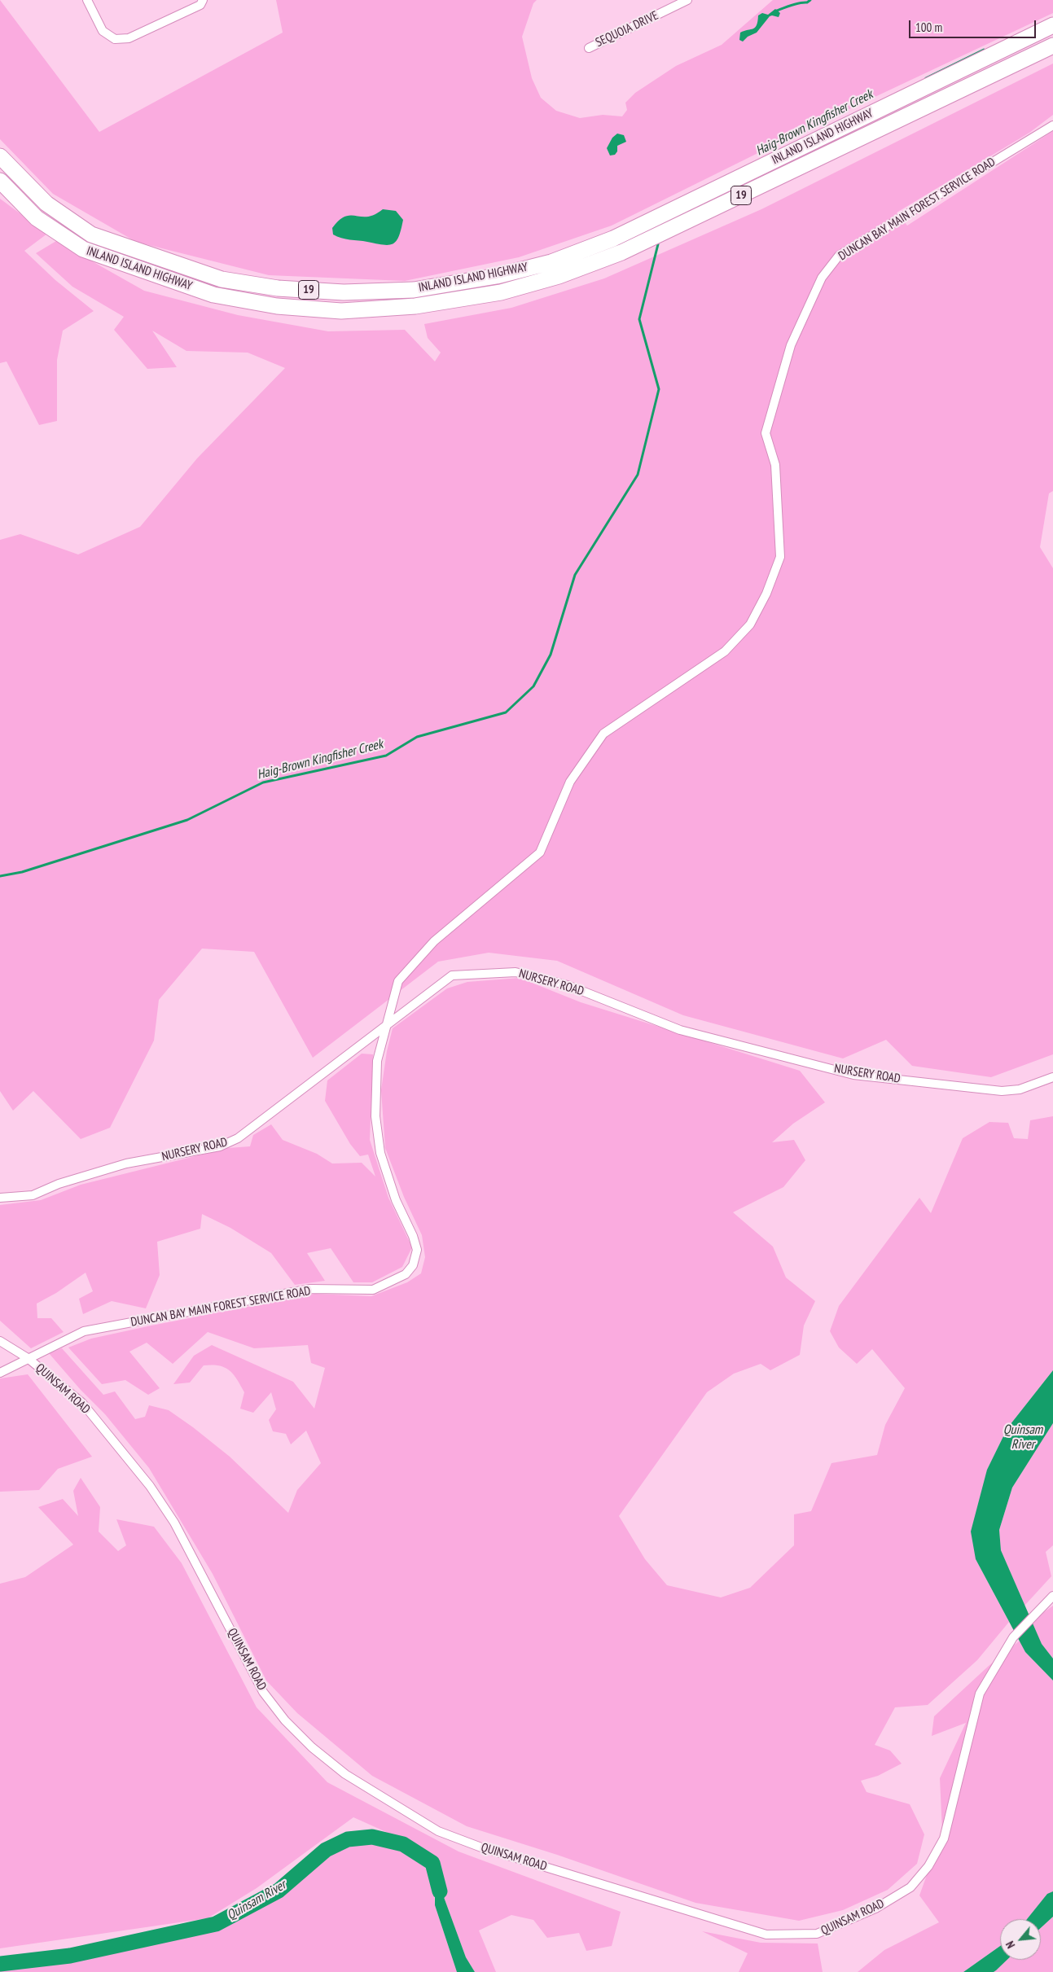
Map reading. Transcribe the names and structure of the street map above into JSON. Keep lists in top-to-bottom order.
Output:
{
  "streets": {
    "highway": ["INLAND ISLAND HIGHWAY", "19"],
    "street": [
      "SEQUOIA DRIVE",
      "DUNCAN BAY MAIN FOREST SERVICE ROAD",
      "NURSERY ROAD",
      "QUINSAM ROAD"
    ]
  },
  "crossings": [
    ["DUNCAN BAY MAIN FOREST SERVICE ROAD", "NURSERY ROAD"],
    ["DUNCAN BAY MAIN FOREST SERVICE ROAD", "QUINSAM ROAD"]
  ],
  "water": ["Haig-Brown Kingfisher Creek", "Quinsam River"],
  "scale_bar": "100 m",
  "north": "bottom left"
}
